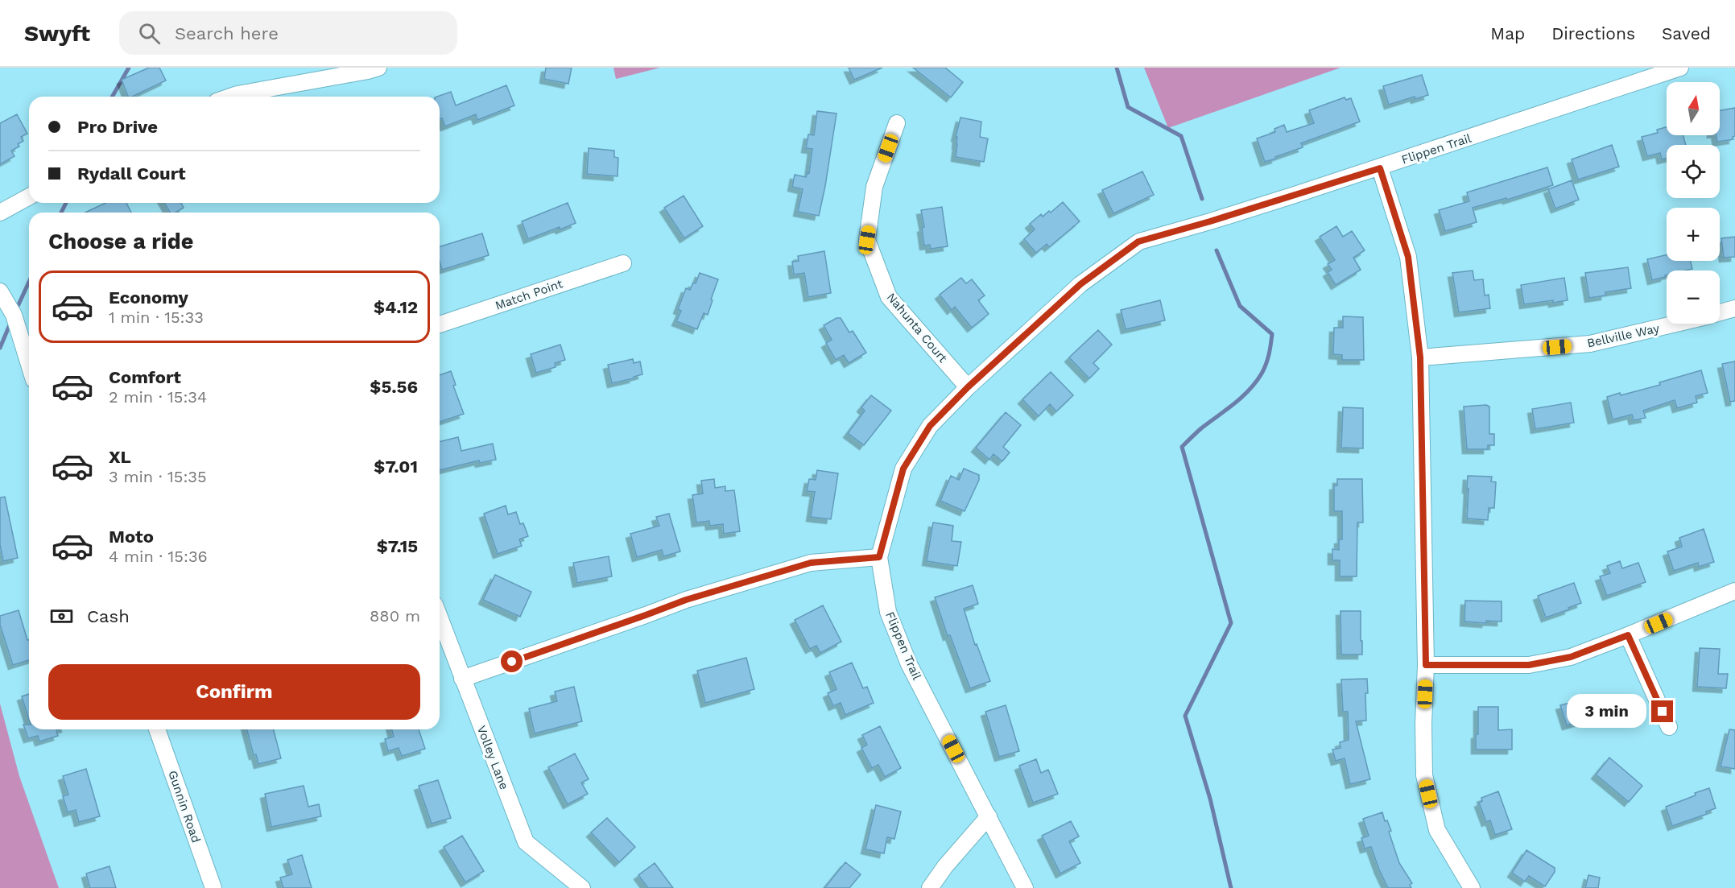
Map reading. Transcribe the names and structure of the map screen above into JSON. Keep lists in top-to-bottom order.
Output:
{
  "streets": {
    "street": [
      "Flippen Trail",
      "Match Point",
      "Nahunta Court",
      "Bellville Way",
      "Volley Lane",
      "Gunnin Road"
    ]
  },
  "crossings": [
    ["Flippen Trail", "Nahunta Court"]
  ],
  "north": "top",
  "page": {
    "header": "Swyft",
    "search": "Search here",
    "nav": ["Map", "Directions", "Saved"],
    "map_buttons": ["+", "−"],
    "banner": ["Pro Drive", "Rydall Court"],
    "heading": "Choose a ride",
    "list": [
      {
        "name": "Economy",
        "note": "1 min · 15:33",
        "value": "$4.12"
      },
      {
        "name": "Comfort",
        "note": "2 min · 15:34",
        "value": "$5.56"
      },
      {
        "name": "XL",
        "note": "3 min · 15:35",
        "value": "$7.01"
      },
      {
        "name": "Moto",
        "note": "4 min · 15:36",
        "value": "$7.15"
      }
    ],
    "pay": ["Cash", "880 m"],
    "buttons": "Confirm",
    "bubble": "3 min"
  }
}
